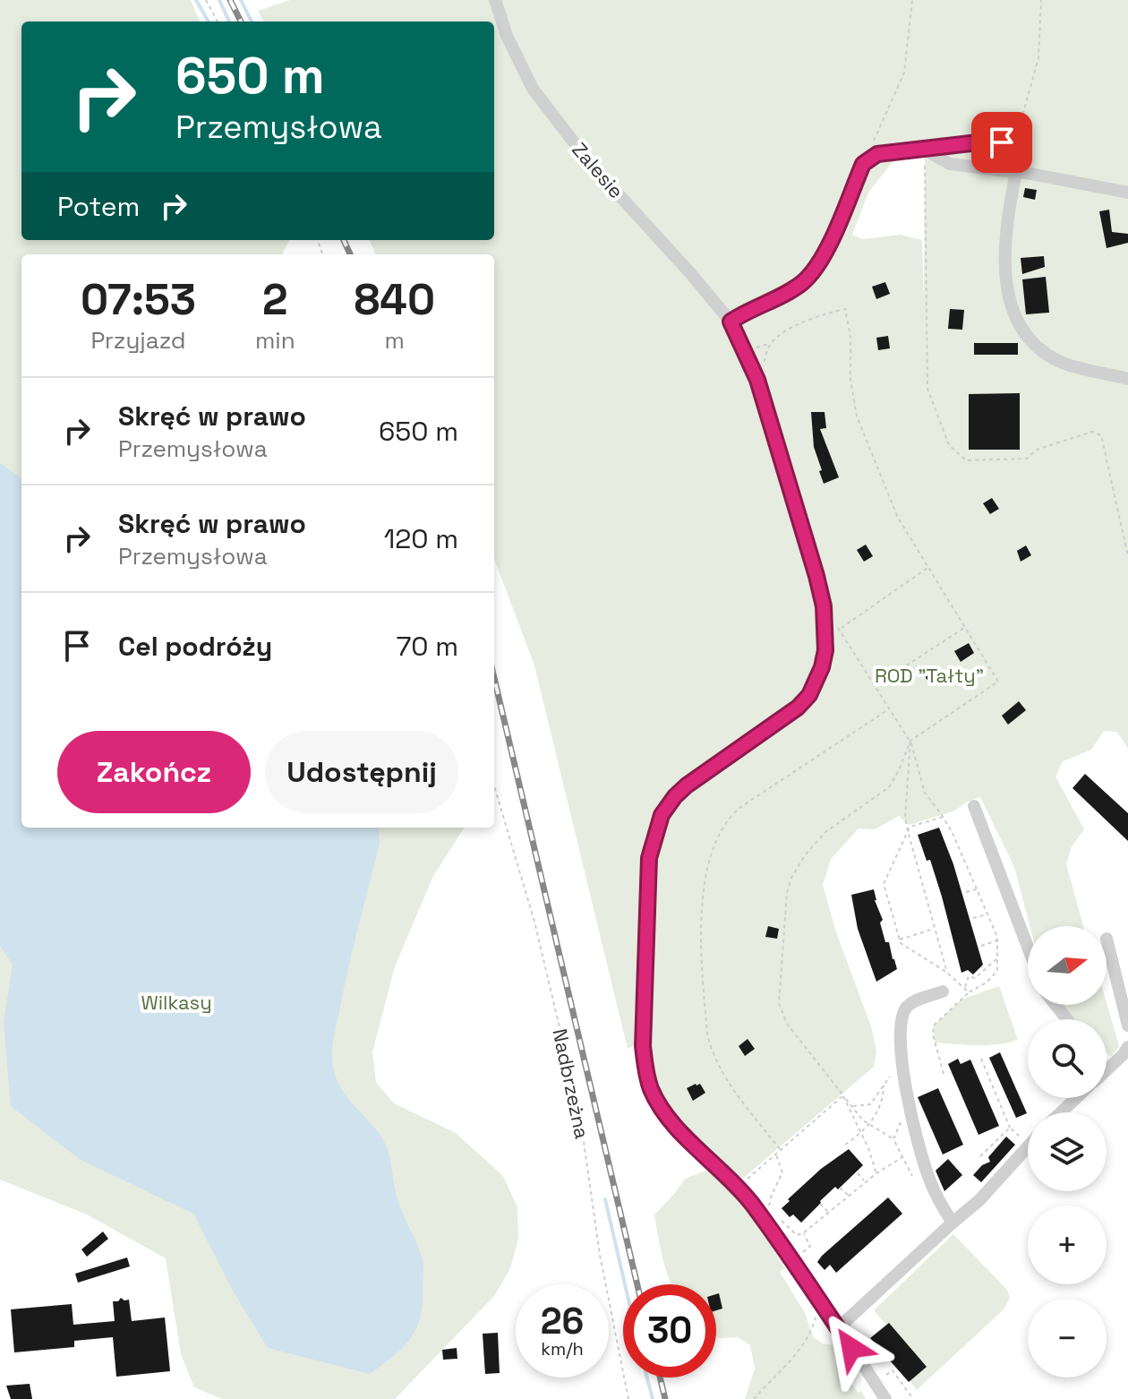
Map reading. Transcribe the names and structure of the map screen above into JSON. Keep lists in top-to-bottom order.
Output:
{
  "streets": {
    "street": ["Zalesie"],
    "path": ["Nadbrzeżna"]
  },
  "parks": ["ROD \"Tałty\"", "Wilkasy"],
  "north": "right",
  "page": {
    "turn": ["650 m", "Przemysłowa"],
    "then": "Potem",
    "eta": [
      "07:53",
      "Przyjazd",
      "2",
      "min",
      "840",
      "m"
    ],
    "list": [
      {
        "name": "Skręć w prawo",
        "note": "Przemysłowa",
        "value": "650 m"
      },
      {
        "name": "Skręć w prawo",
        "note": "Przemysłowa",
        "value": "120 m"
      },
      {
        "name": "Cel podróży",
        "value": "70 m"
      }
    ],
    "buttons": ["Zakończ", "Udostępnij"],
    "map_buttons": ["+", "−"],
    "speed": "26 km/h",
    "limit": "30"
  }
}
